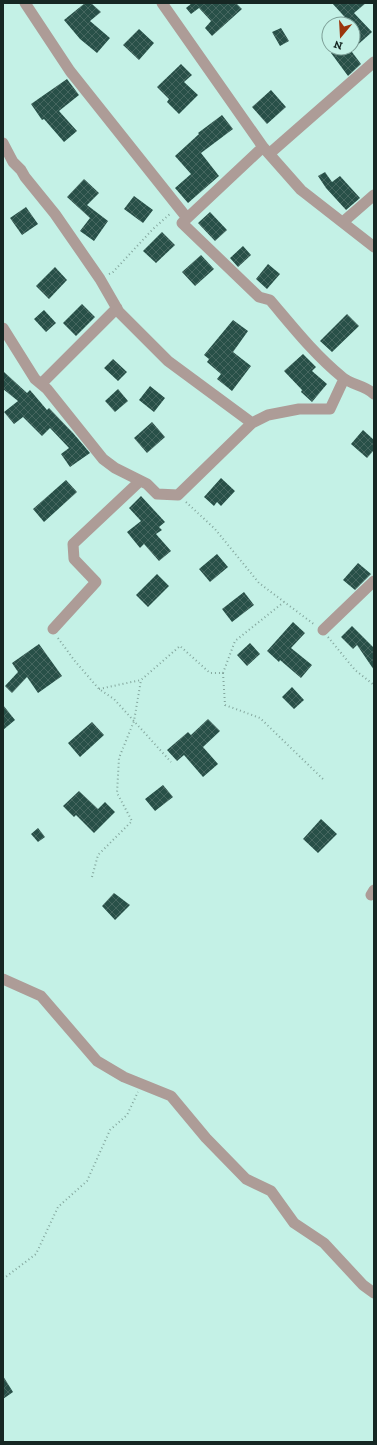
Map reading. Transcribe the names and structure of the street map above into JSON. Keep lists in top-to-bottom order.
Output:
{
  "north": "bottom"
}
